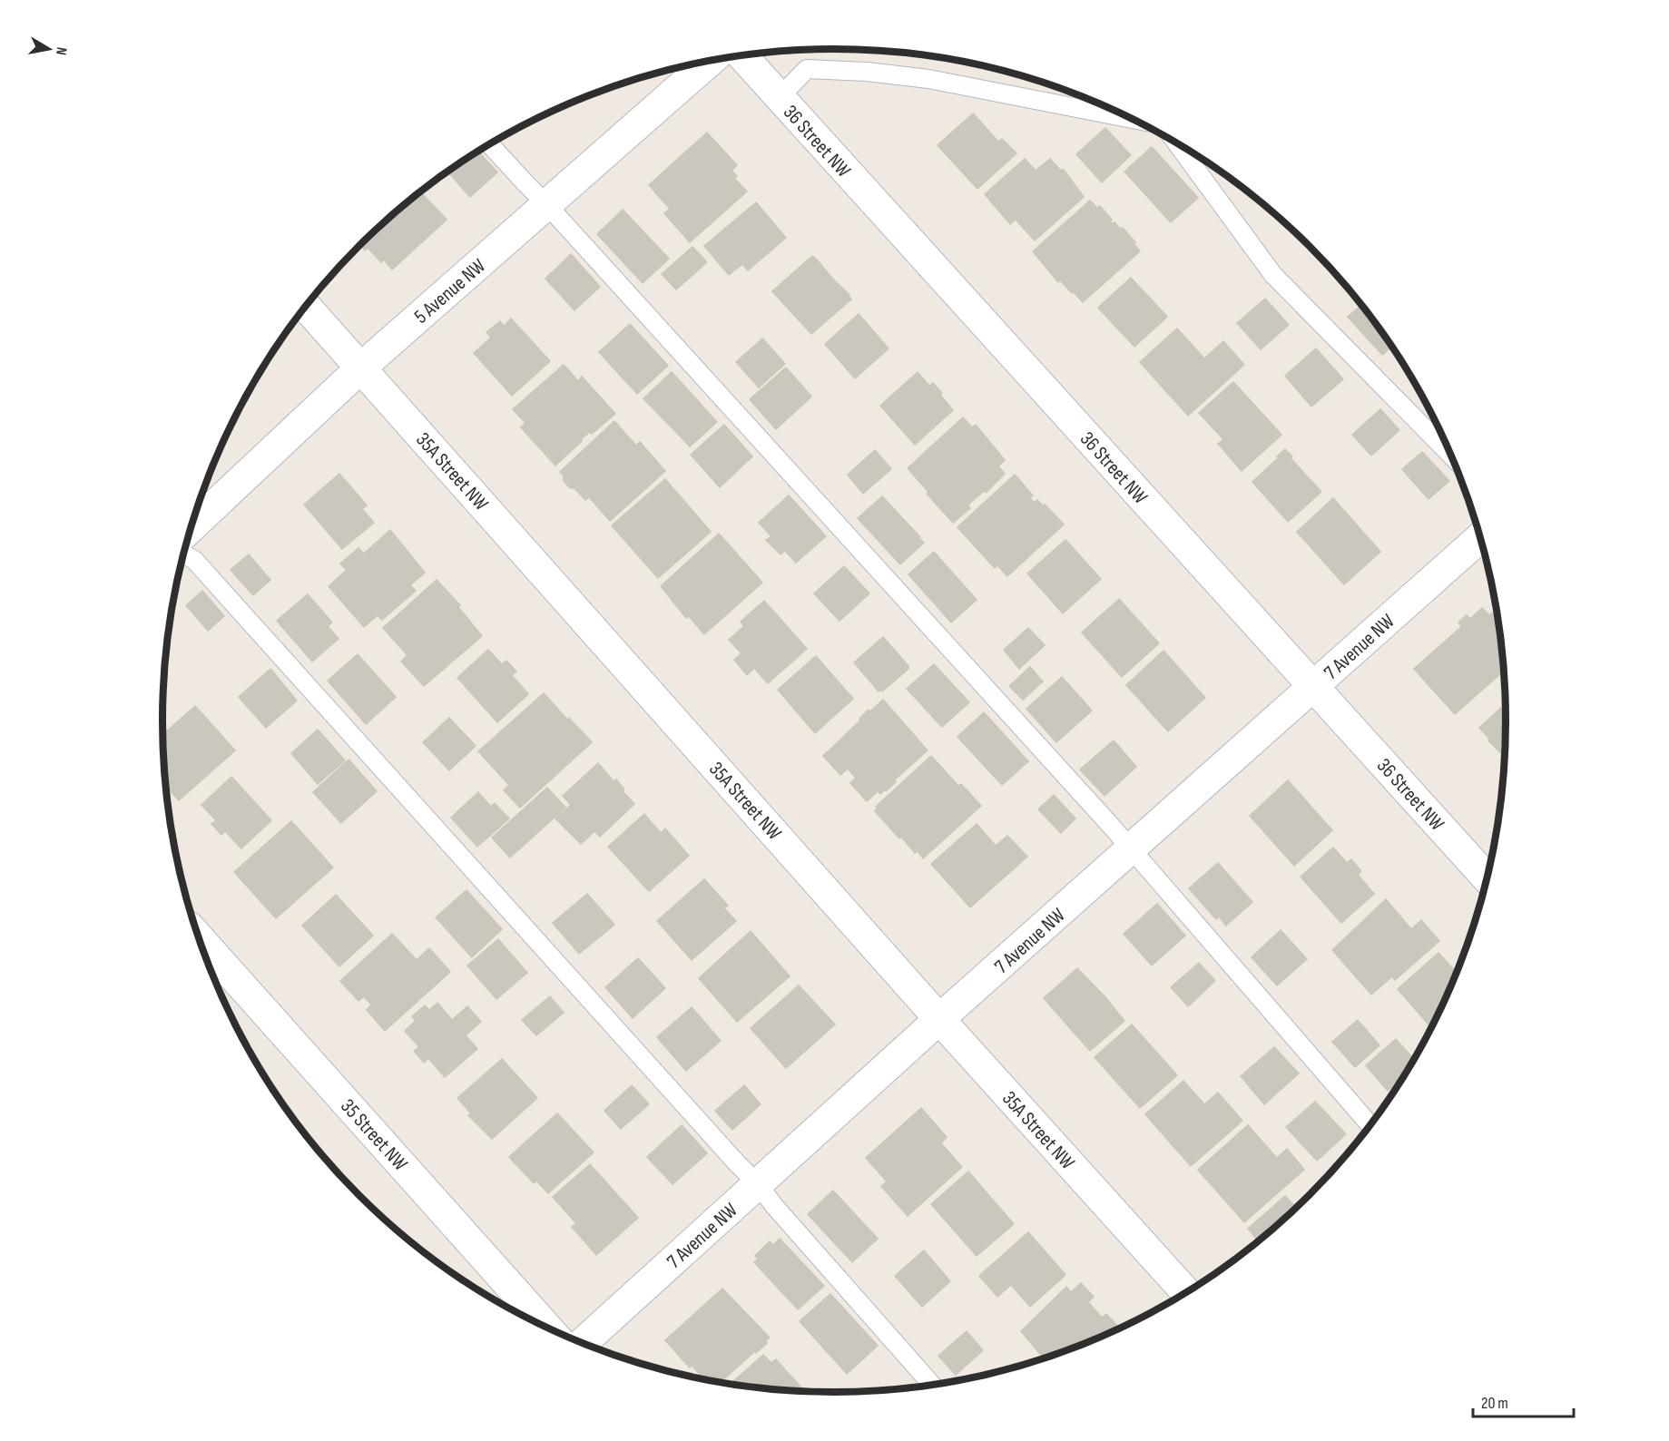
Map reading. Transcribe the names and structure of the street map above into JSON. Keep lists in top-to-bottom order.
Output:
{
  "streets": {
    "street": [
      "36 Street NW",
      "5 Avenue NW",
      "35A Street NW",
      "7 Avenue NW",
      "35 Street NW"
    ]
  },
  "crossings": [
    ["36 Street NW", "7 Avenue NW"],
    ["5 Avenue NW", "35A Street NW"],
    ["35A Street NW", "7 Avenue NW"]
  ],
  "scale_bar": "20 m",
  "north": "right"
}
